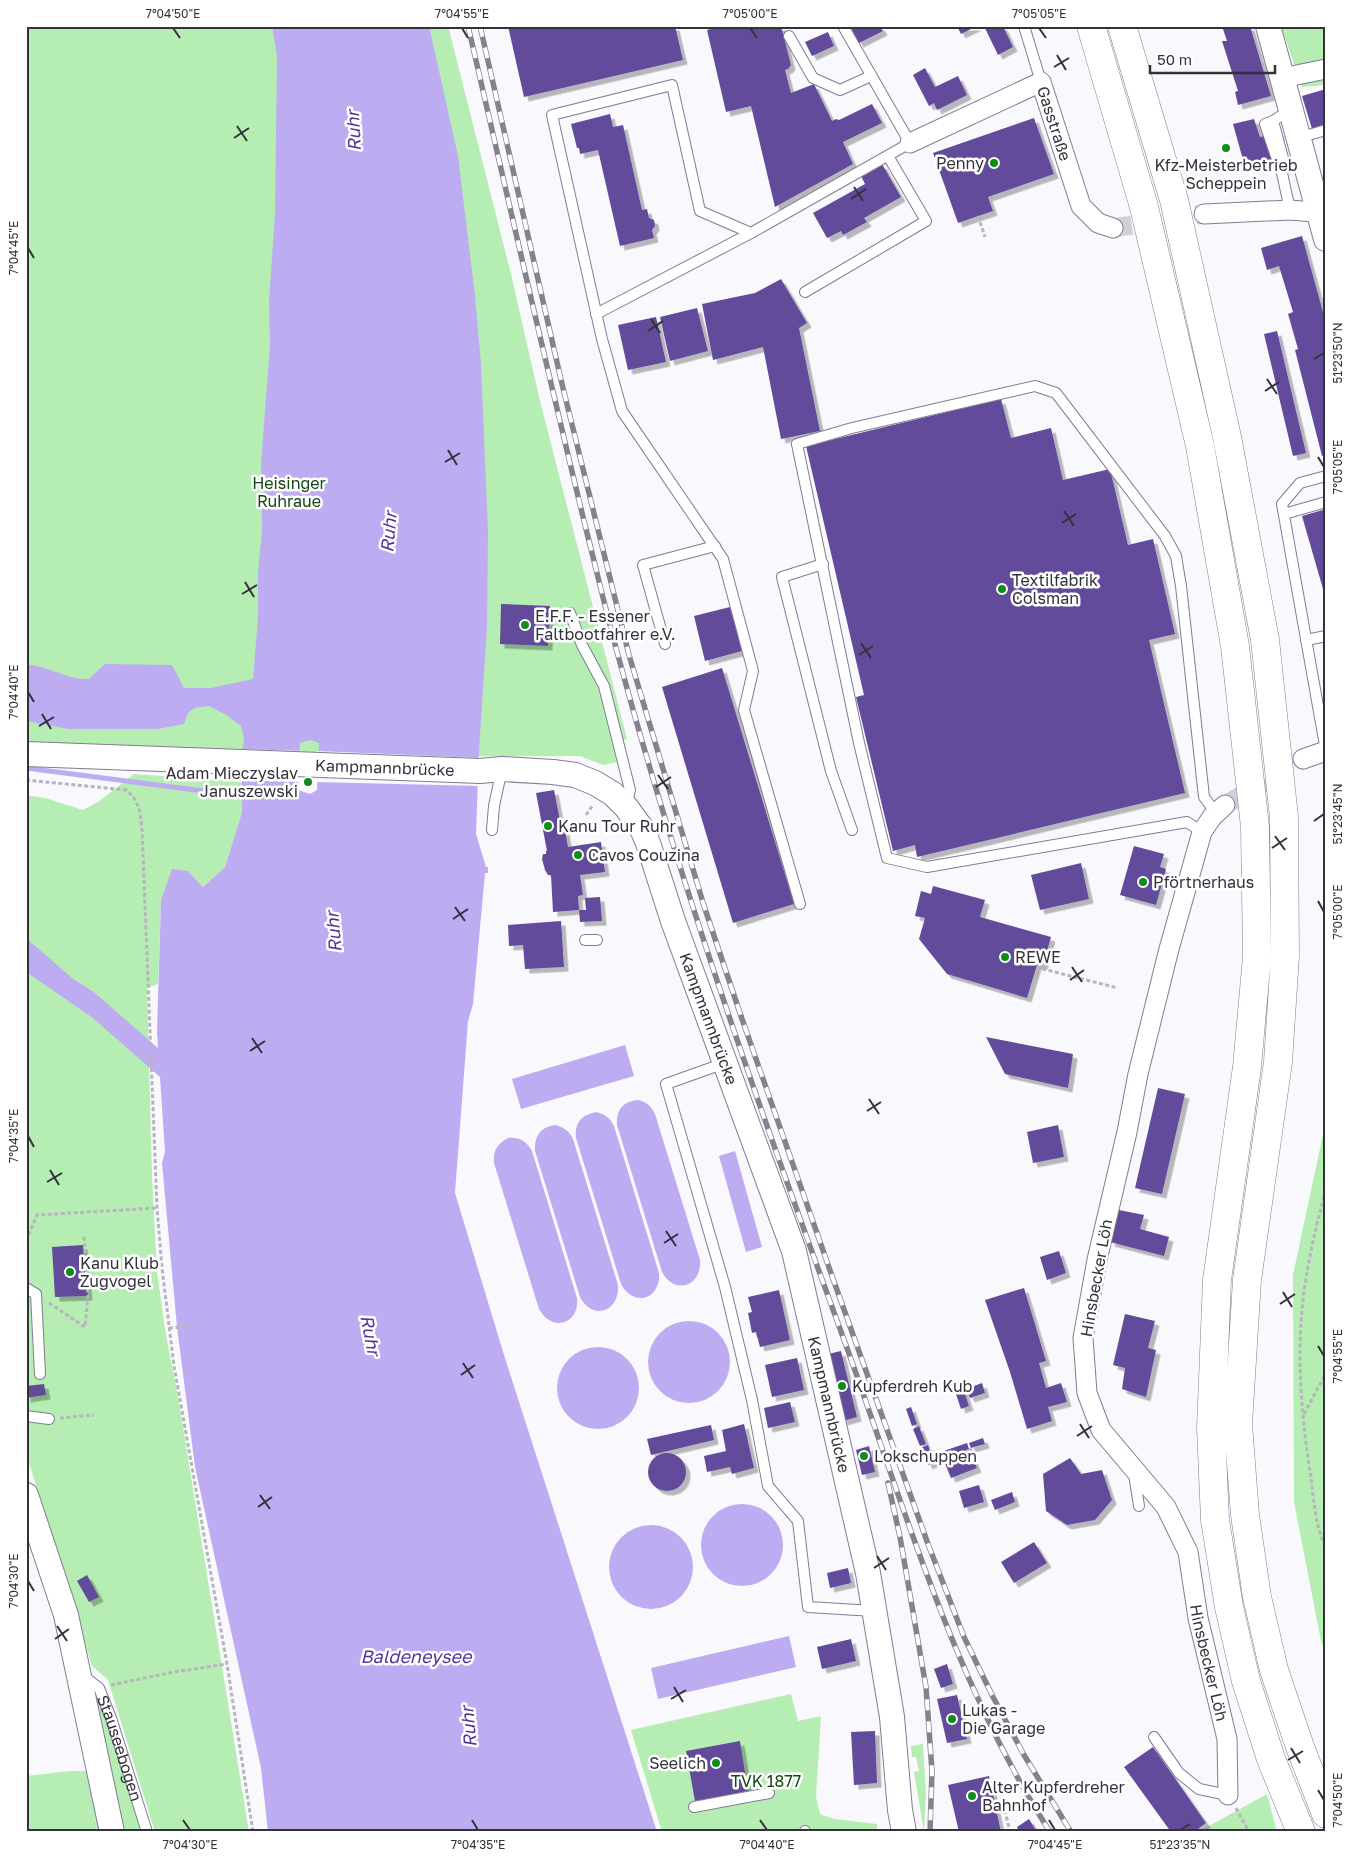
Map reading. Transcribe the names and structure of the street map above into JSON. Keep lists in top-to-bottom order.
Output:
{
  "streets": {
    "street": [
      "Gasstraße",
      "Kampmannbrücke",
      "Hinsbecker Löh",
      "Stauseebogen"
    ]
  },
  "water": ["Ruhr", "Baldeneysee"],
  "parks": ["Heisinger Ruhraue", "TVK 1877"],
  "places": [
    "Kfz-Meisterbetrieb Scheppein",
    "Penny",
    "Textilfabrik Colsman",
    "E.F.F. - Essener Faltbootfahrer e.V.",
    "Adam Mieczyslav Januszewski",
    "Kanu Tour Ruhr",
    "Cavos Couzina",
    "Pförtnerhaus",
    "REWE",
    "Kanu Klub Zugvogel",
    "Kupferdreh Kub",
    "Lokschuppen",
    "Lukas - Die Garage",
    "Seelich",
    "Alter Kupferdreher Bahnhof"
  ],
  "scale_bar": "50 m",
  "coordinates": [
    "7°04'50\"E",
    "7°04'55\"E",
    "7°05'00\"E",
    "7°05'05\"E",
    "7°04'45\"E",
    "51°23'50\"N",
    "7°04'40\"E",
    "51°23'45\"N",
    "7°04'35\"E",
    "7°04'30\"E",
    "51°23'35\"N"
  ]
}
